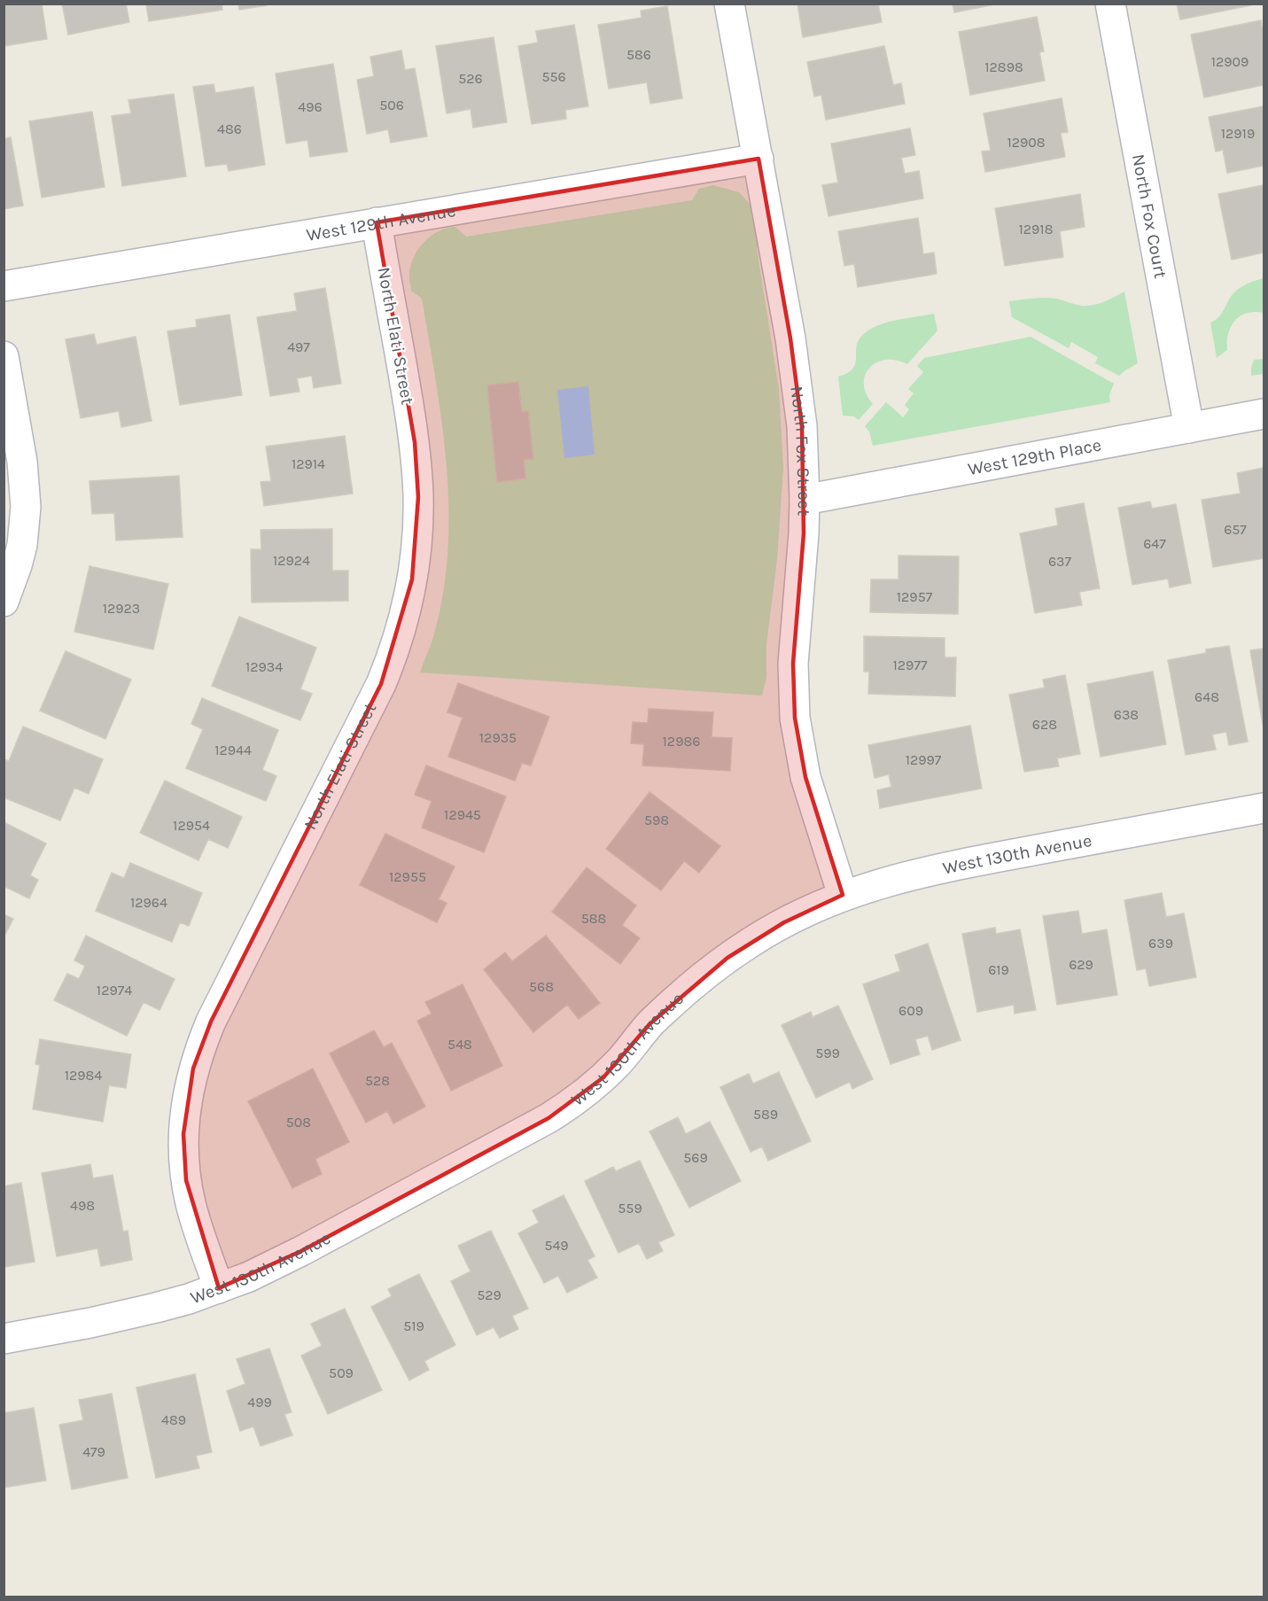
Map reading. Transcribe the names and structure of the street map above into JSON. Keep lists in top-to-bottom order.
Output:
{
  "streets": {
    "street": [
      "North Fox Court",
      "West 129th Avenue",
      "North Elati Street",
      "North Fox Street",
      "West 129th Place",
      "West 130th Avenue"
    ]
  },
  "crossings": [
    ["North Fox Court", "West 129th Place"],
    ["West 129th Avenue", "North Elati Street"],
    ["West 129th Avenue", "North Fox Street"],
    ["North Elati Street", "West 130th Avenue"],
    ["North Fox Street", "West 129th Place"],
    ["North Fox Street", "West 130th Avenue"]
  ],
  "house_numbers": [
    "586",
    "12909",
    "12898",
    "556",
    "526",
    "506",
    "496",
    "486",
    "12919",
    "12908",
    "12918",
    "497",
    "12914",
    "657",
    "647",
    "12924",
    "637",
    "12957",
    "12923",
    "12977",
    "12934",
    "648",
    "638",
    "628",
    "12935",
    "12986",
    "12944",
    "12997",
    "12945",
    "598",
    "12954",
    "12955",
    "12964",
    "588",
    "639",
    "629",
    "619",
    "568",
    "12974",
    "609",
    "548",
    "599",
    "12984",
    "528",
    "589",
    "508",
    "569",
    "498",
    "559",
    "549",
    "529",
    "519",
    "509",
    "499",
    "489",
    "479"
  ]
}
